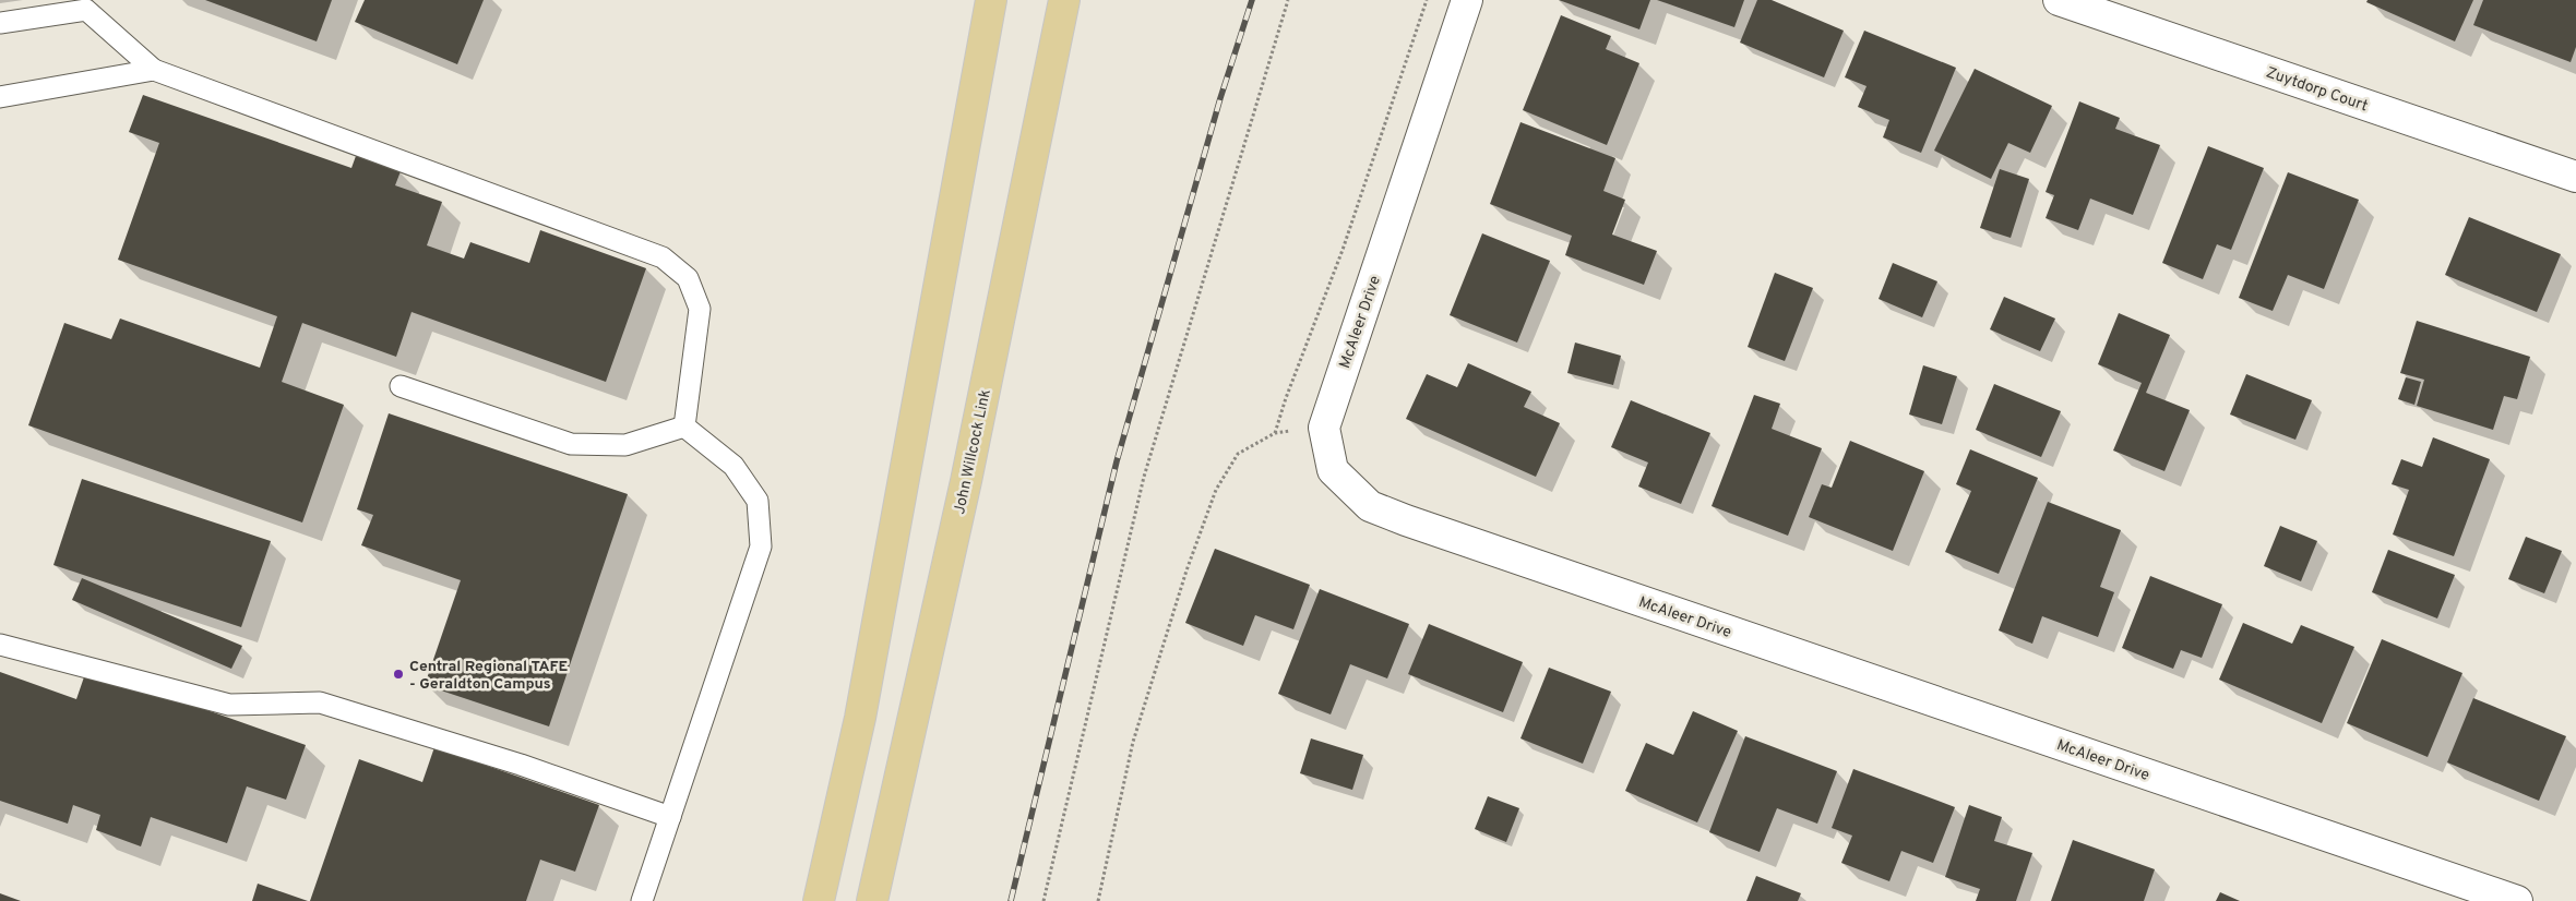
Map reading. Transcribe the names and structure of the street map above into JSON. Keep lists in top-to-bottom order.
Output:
{
  "streets": {
    "main road": ["John Willcock Link"],
    "street": ["Zuytdorp Court", "McAleer Drive"]
  },
  "places": ["Central Regional TAFE - Geraldton Campus"]
}
